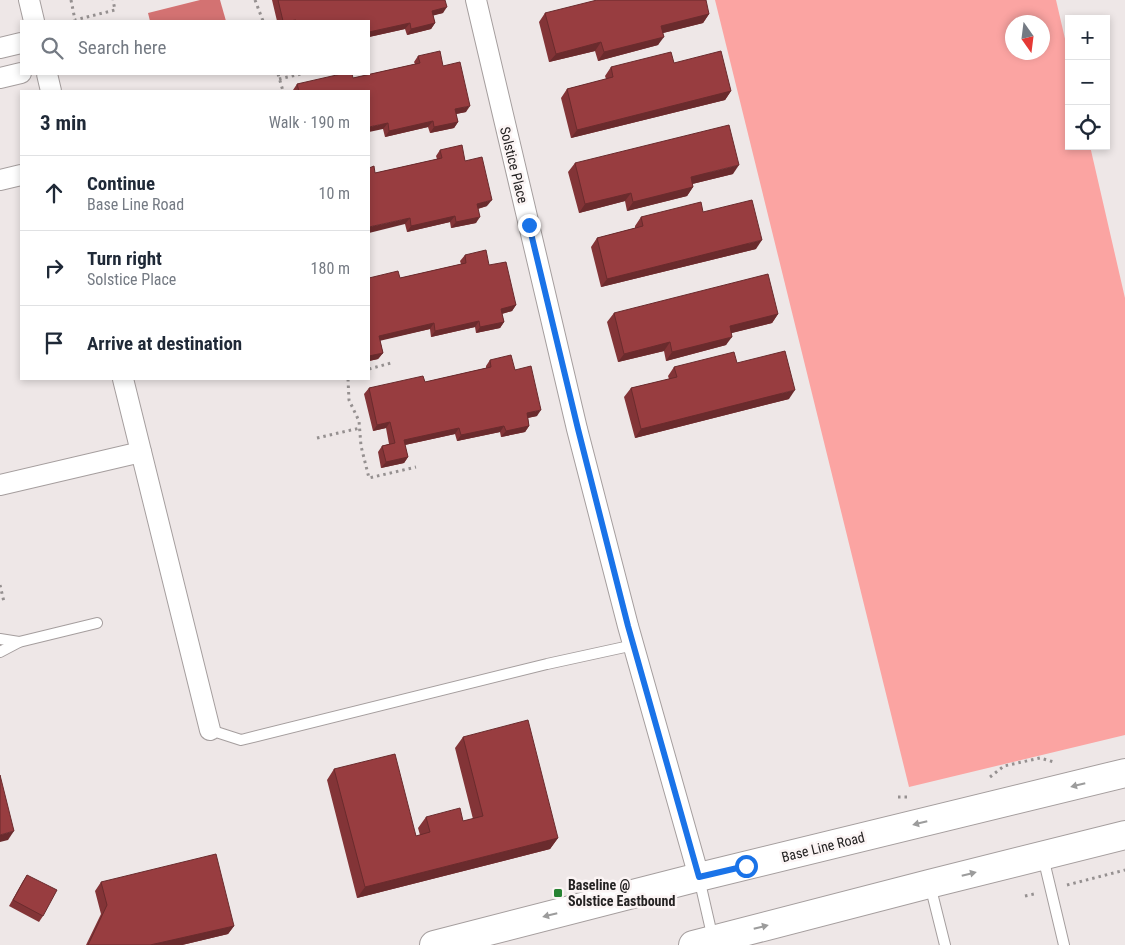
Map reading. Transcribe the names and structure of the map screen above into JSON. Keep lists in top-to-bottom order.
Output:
{
  "streets": {
    "main road": ["Base Line Road"],
    "street": ["Solstice Place"]
  },
  "crossings": [
    ["Solstice Place", "Base Line Road"]
  ],
  "places": {
    "transit": ["Baseline @ Solstice Eastbound"]
  },
  "north": "bottom",
  "page": {
    "map_buttons": ["+", "−"],
    "search": "Search here",
    "heading": ["3 min", "Walk · 190 m"],
    "list": [
      ["Continue", "Base Line Road", "10 m"],
      ["Turn right", "Solstice Place", "180 m"],
      "Arrive at destination"
    ]
  }
}
